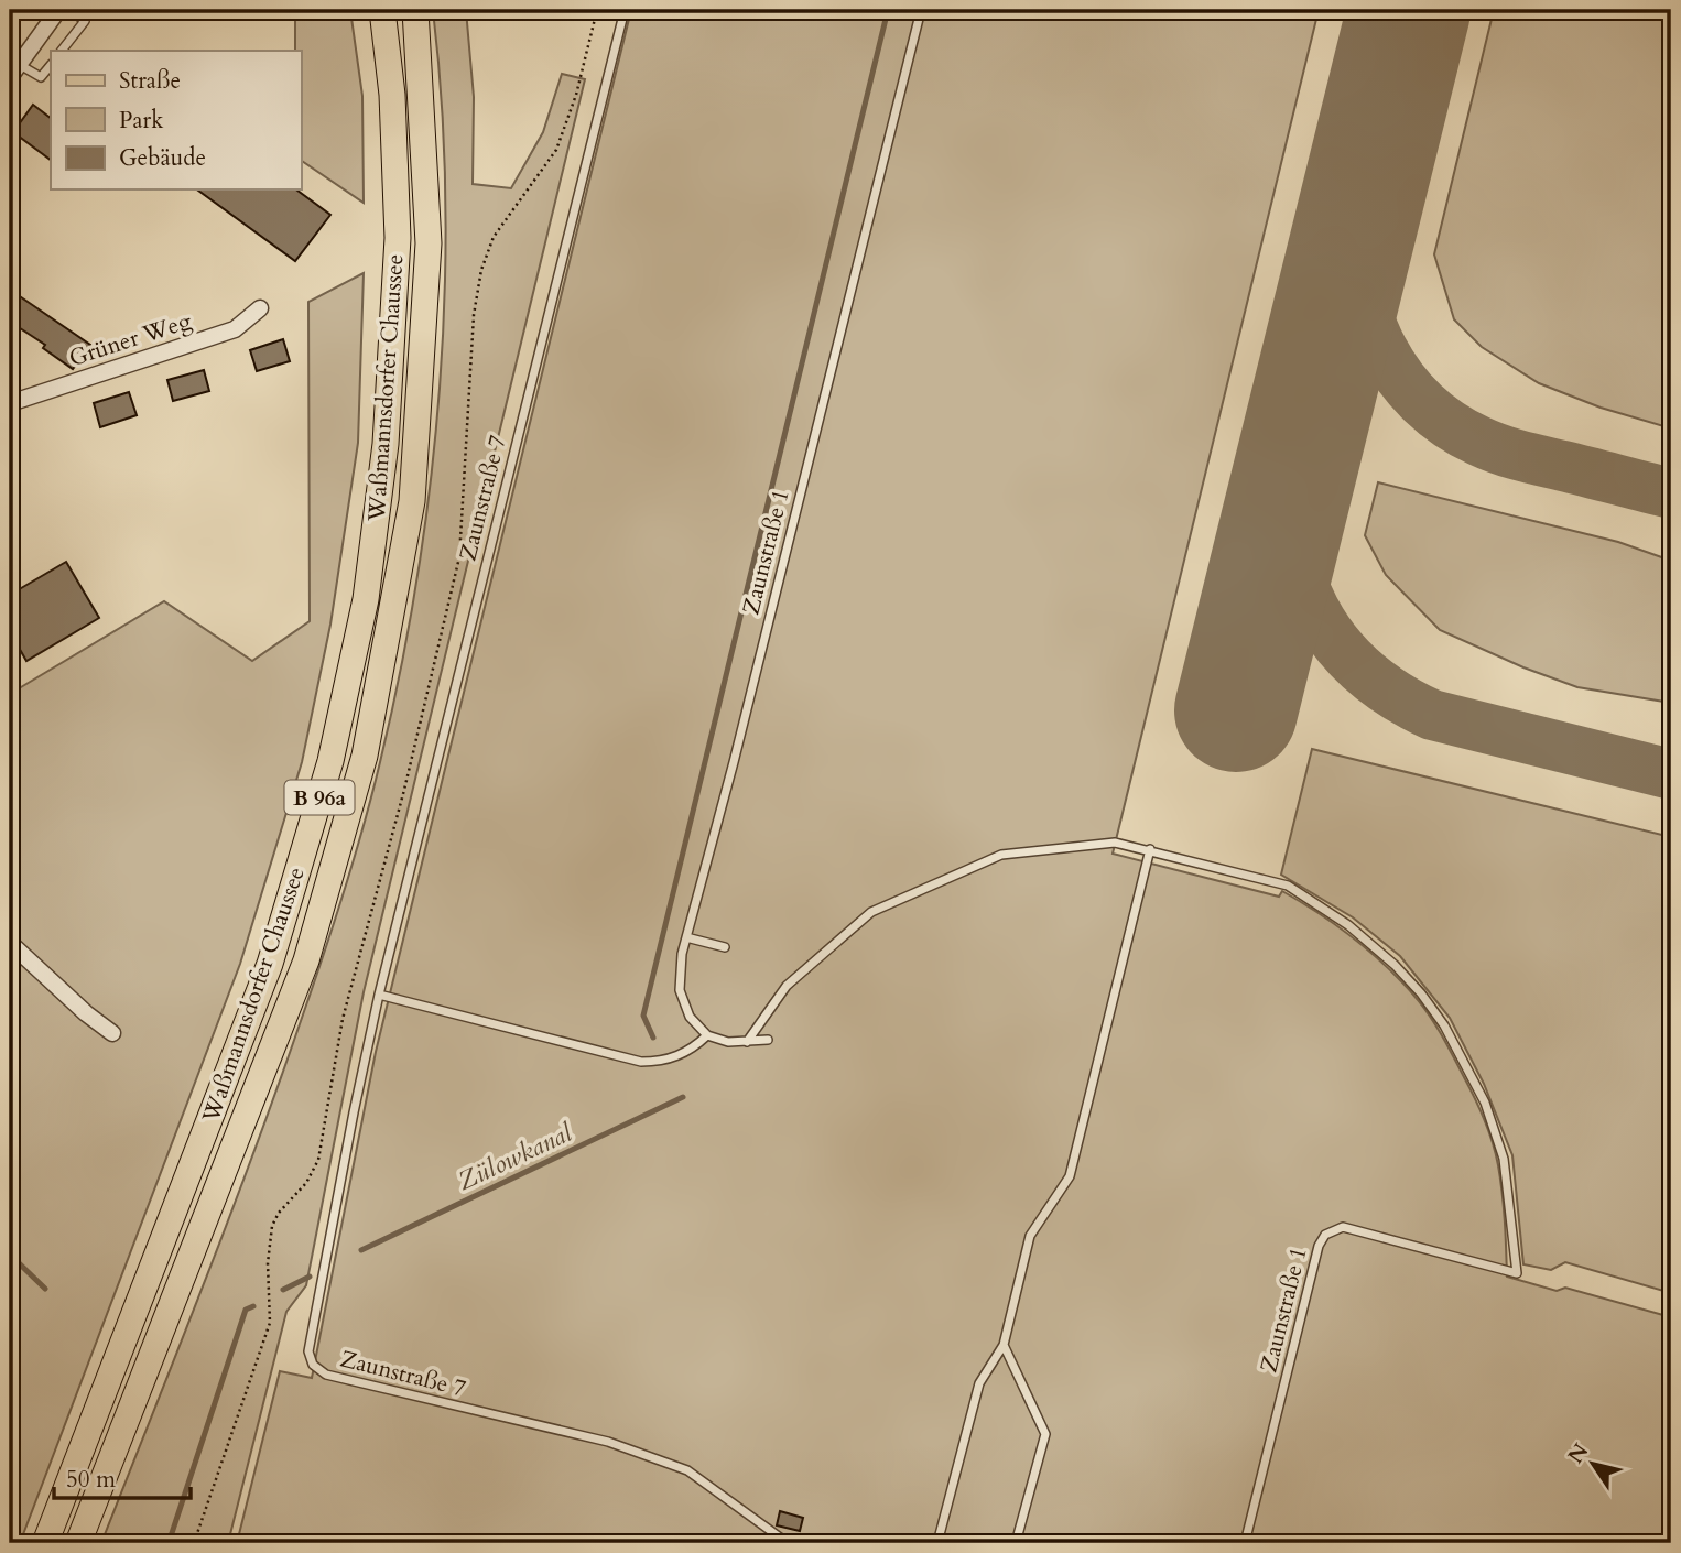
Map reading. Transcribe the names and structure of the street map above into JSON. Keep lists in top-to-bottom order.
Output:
{
  "streets": {
    "main road": ["Waßmannsdorfer Chaussee", "B 96a"],
    "street": ["Grüner Weg"],
    "lane": ["Zaunstraße 7", "Zaunstraße 1"]
  },
  "water": ["Zülowkanal"],
  "legend": ["Straße", "Park", "Gebäude"],
  "scale_bar": "50 m",
  "north": "top left"
}
